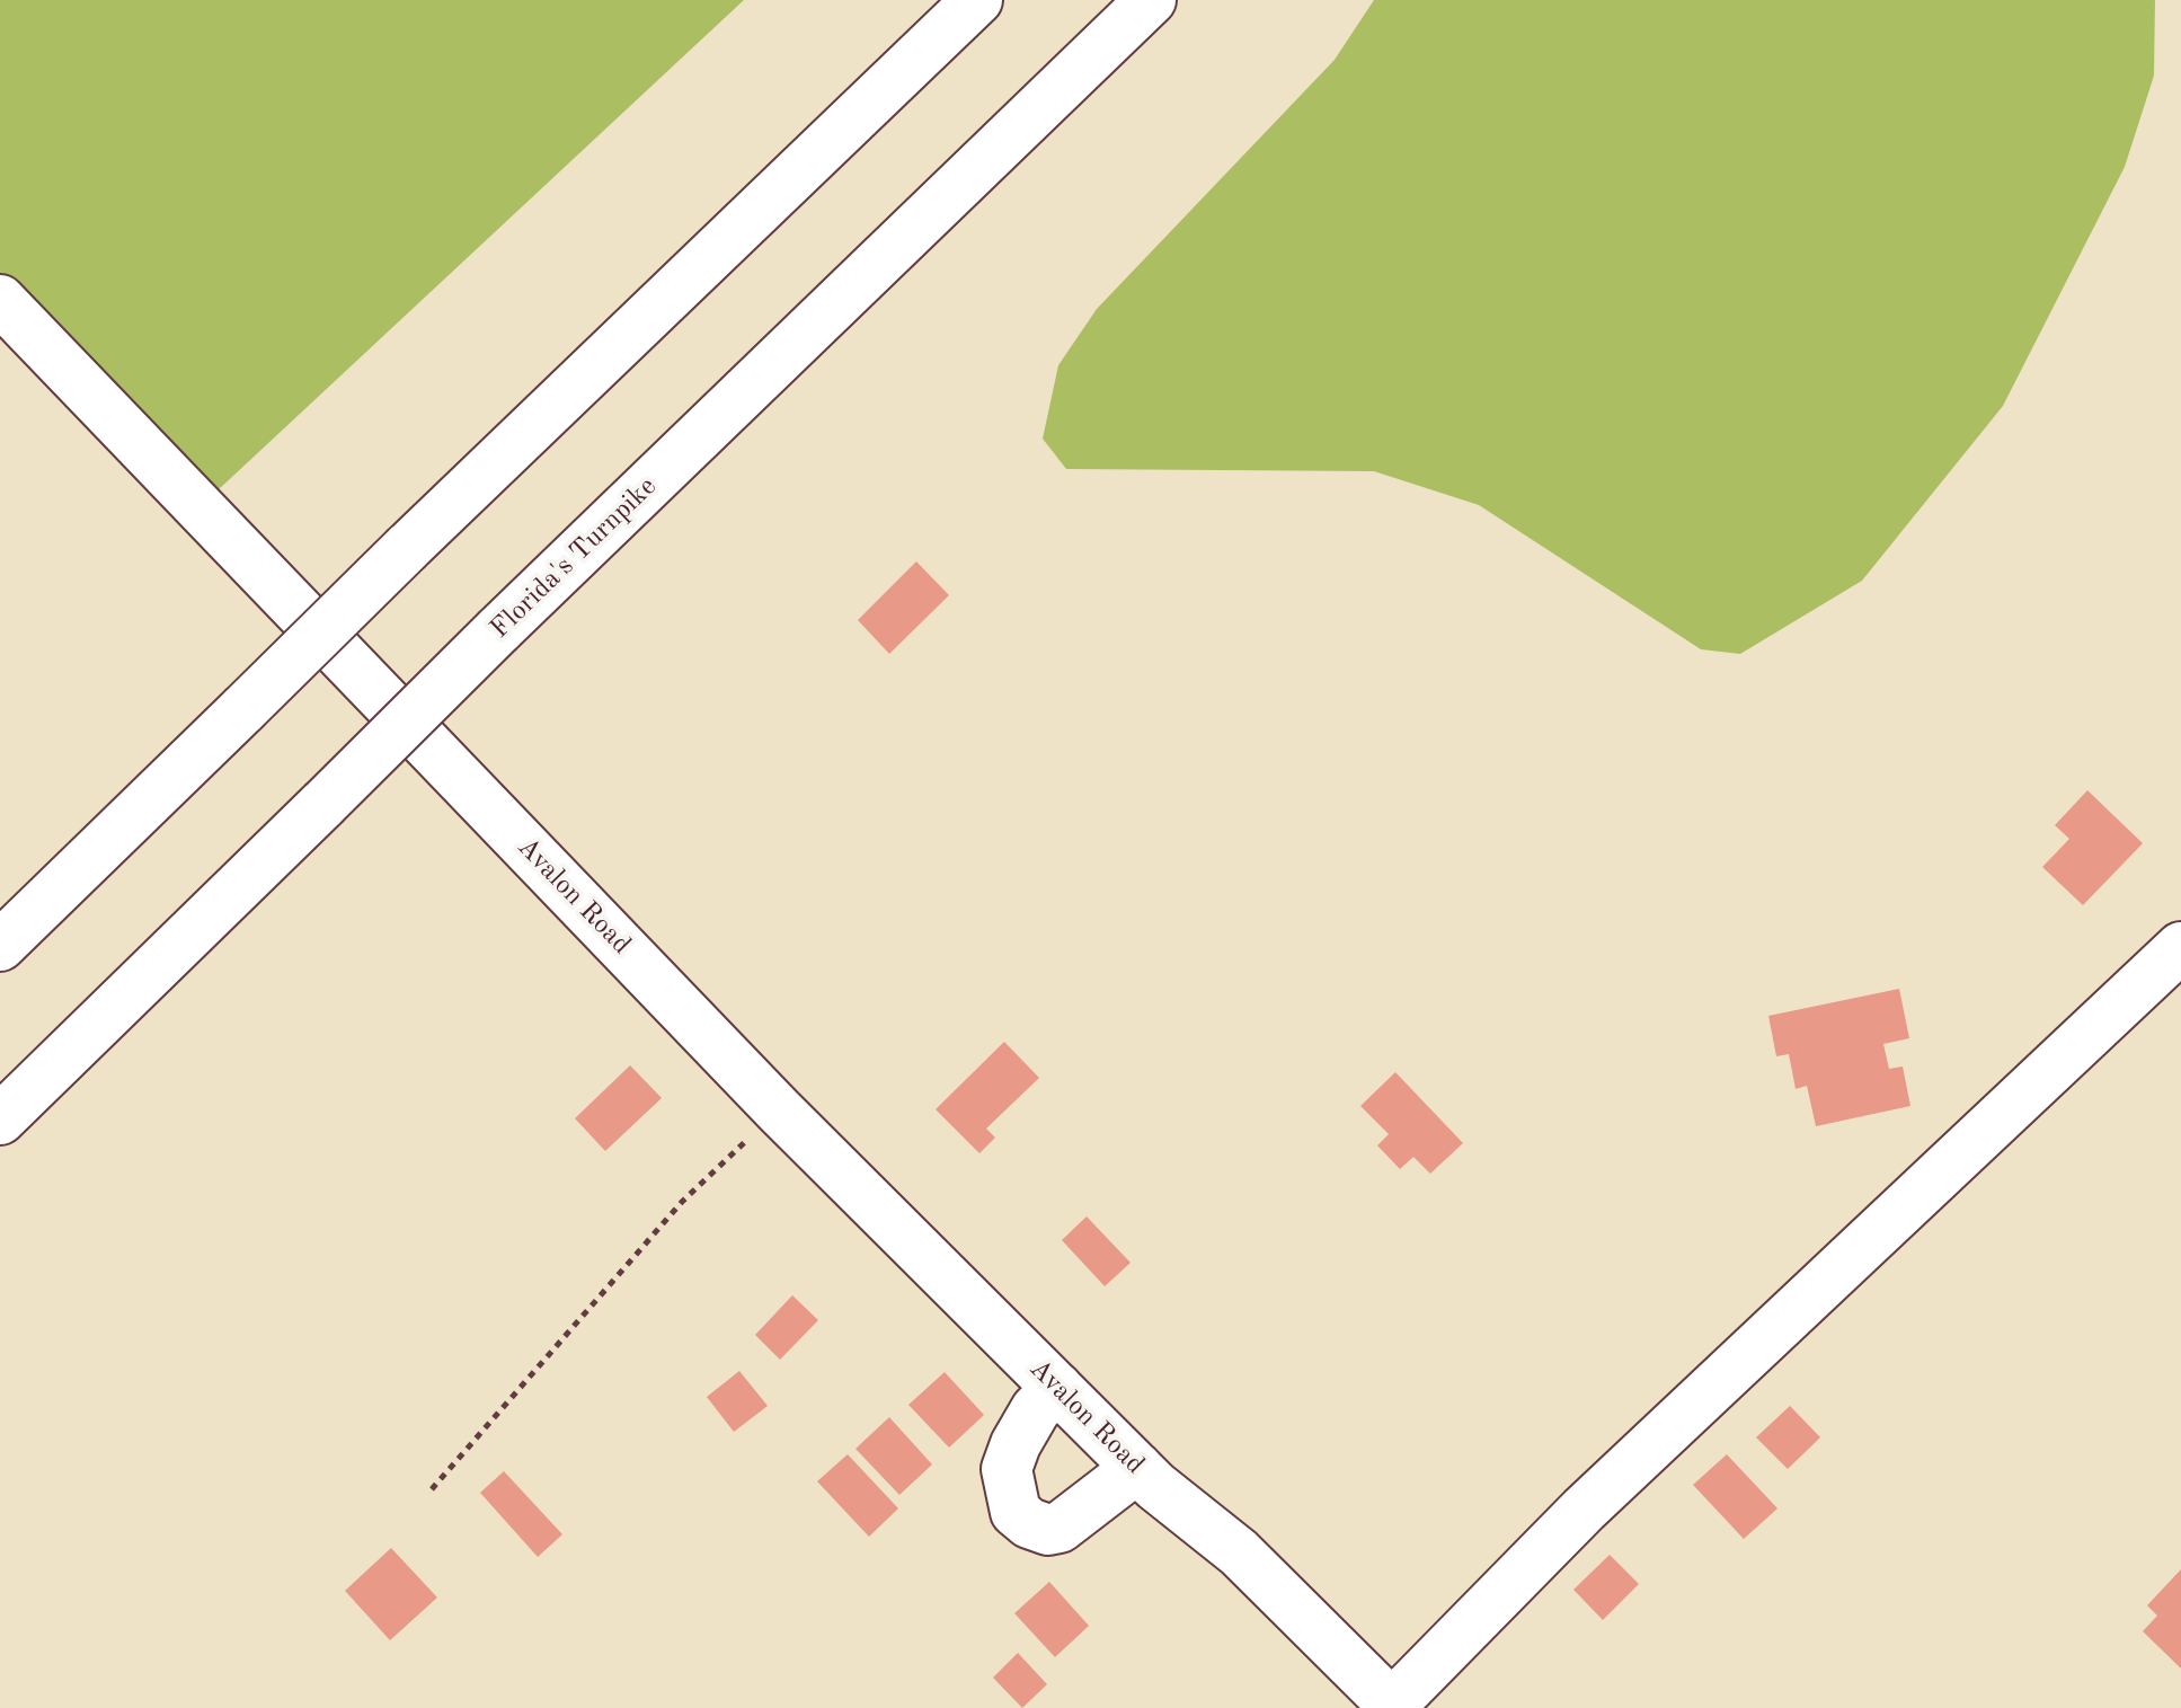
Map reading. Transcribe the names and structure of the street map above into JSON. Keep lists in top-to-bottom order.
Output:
{
  "streets": {
    "main road": ["Florida's Turnpike", "Avalon Road"]
  }
}
